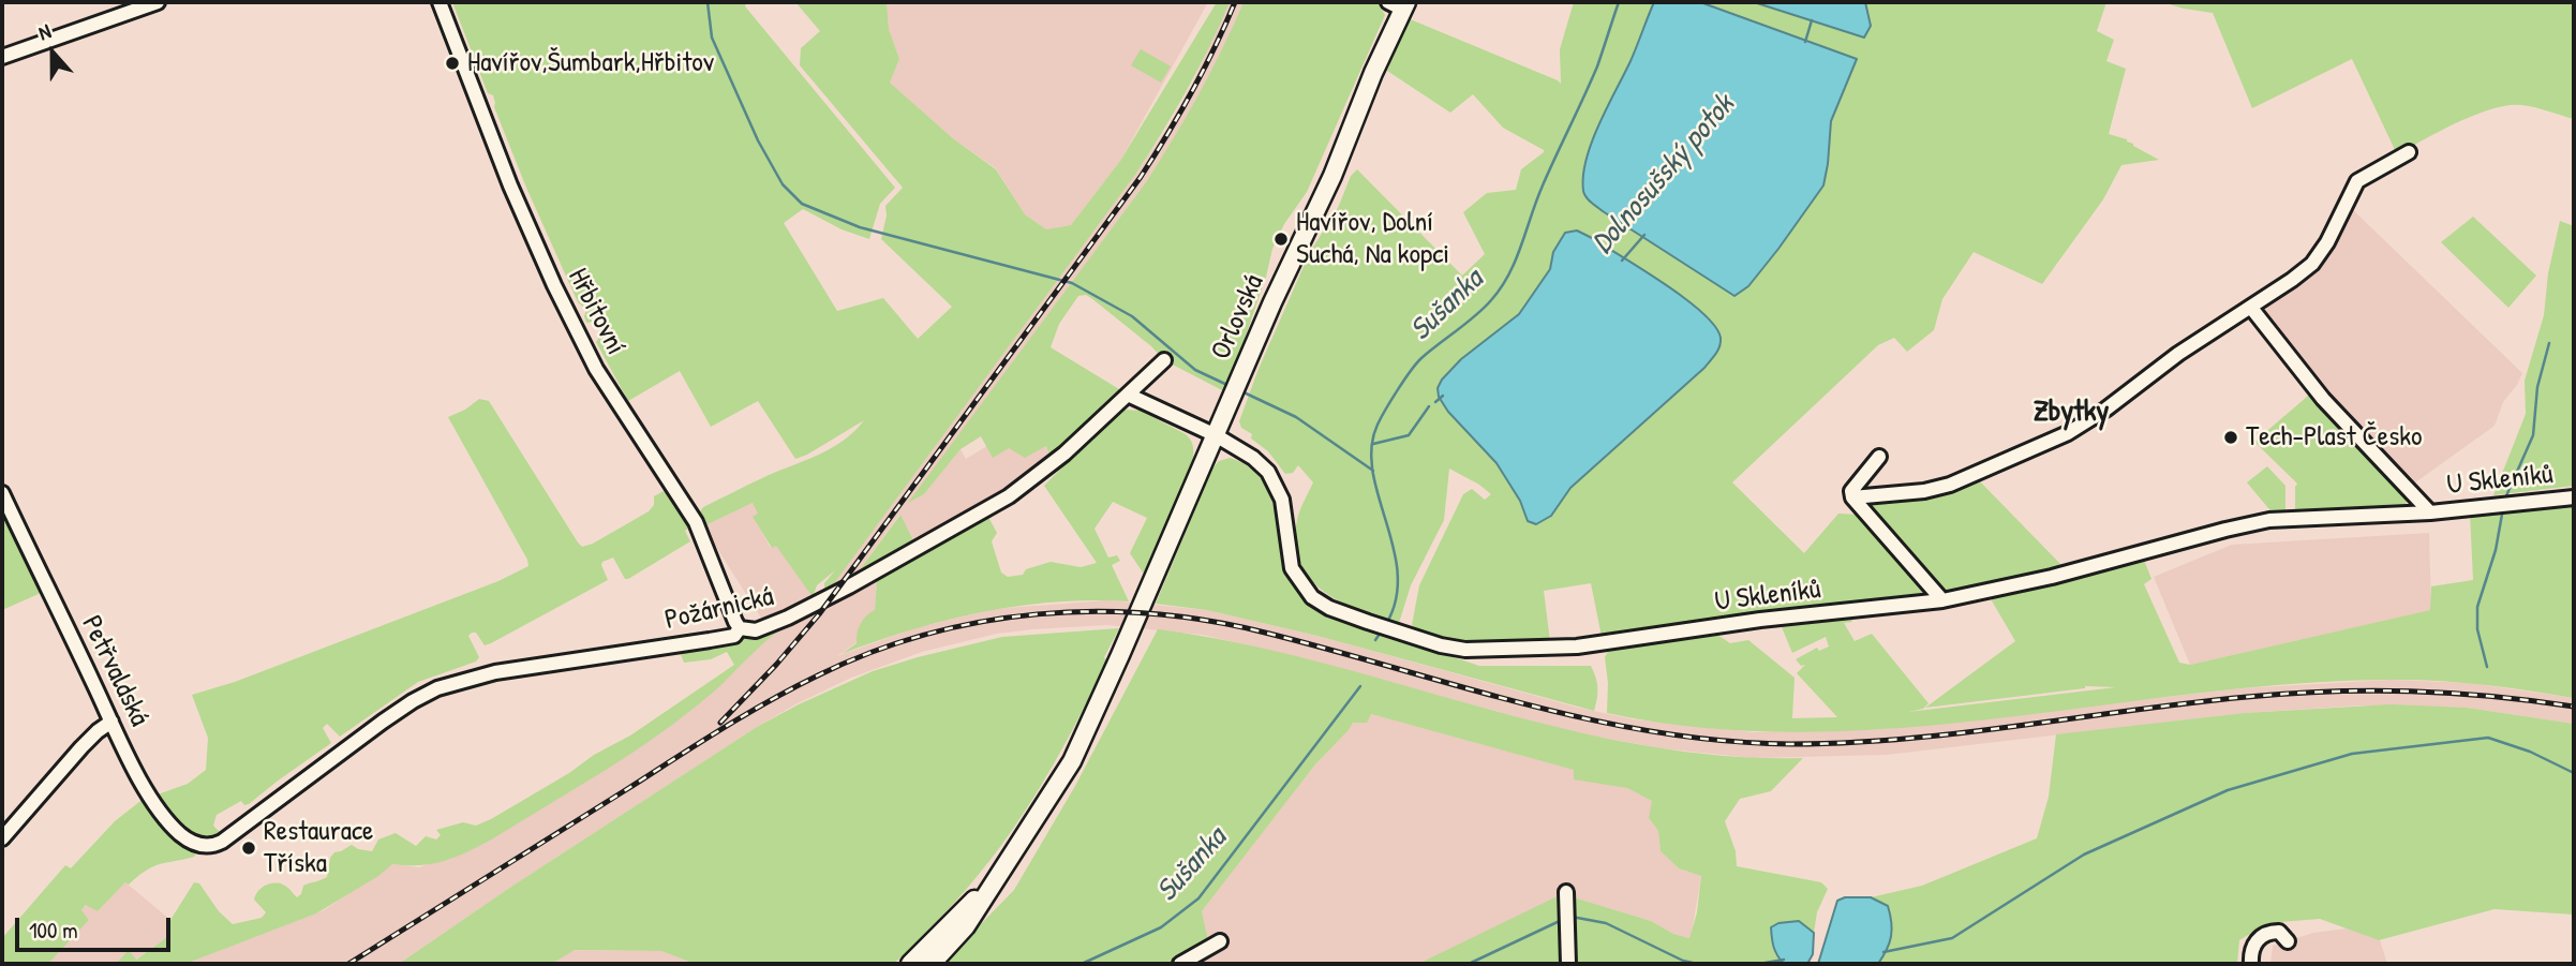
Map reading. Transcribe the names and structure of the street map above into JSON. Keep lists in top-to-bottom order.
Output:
{
  "streets": {
    "main road": ["Orlovská"],
    "street": [
      "Hřbitovní",
      "U Skleníků",
      "Požárnická",
      "Petřvaldská"
    ]
  },
  "crossings": [
    ["Hřbitovní", "Požárnická"],
    ["Orlovská", "U Skleníků"],
    ["Požárnická", "Petřvaldská"]
  ],
  "districts": ["Zbytky"],
  "water": ["Dolnosušský potok", "Sušanka"],
  "places": [
    "Havířov,Šumbark,Hřbitov",
    "Havířov, Dolní Suchá, Na kopci",
    "Tech-Plast Česko",
    "Restaurace Tříska"
  ],
  "scale_bar": "100 m",
  "north": "top"
}
